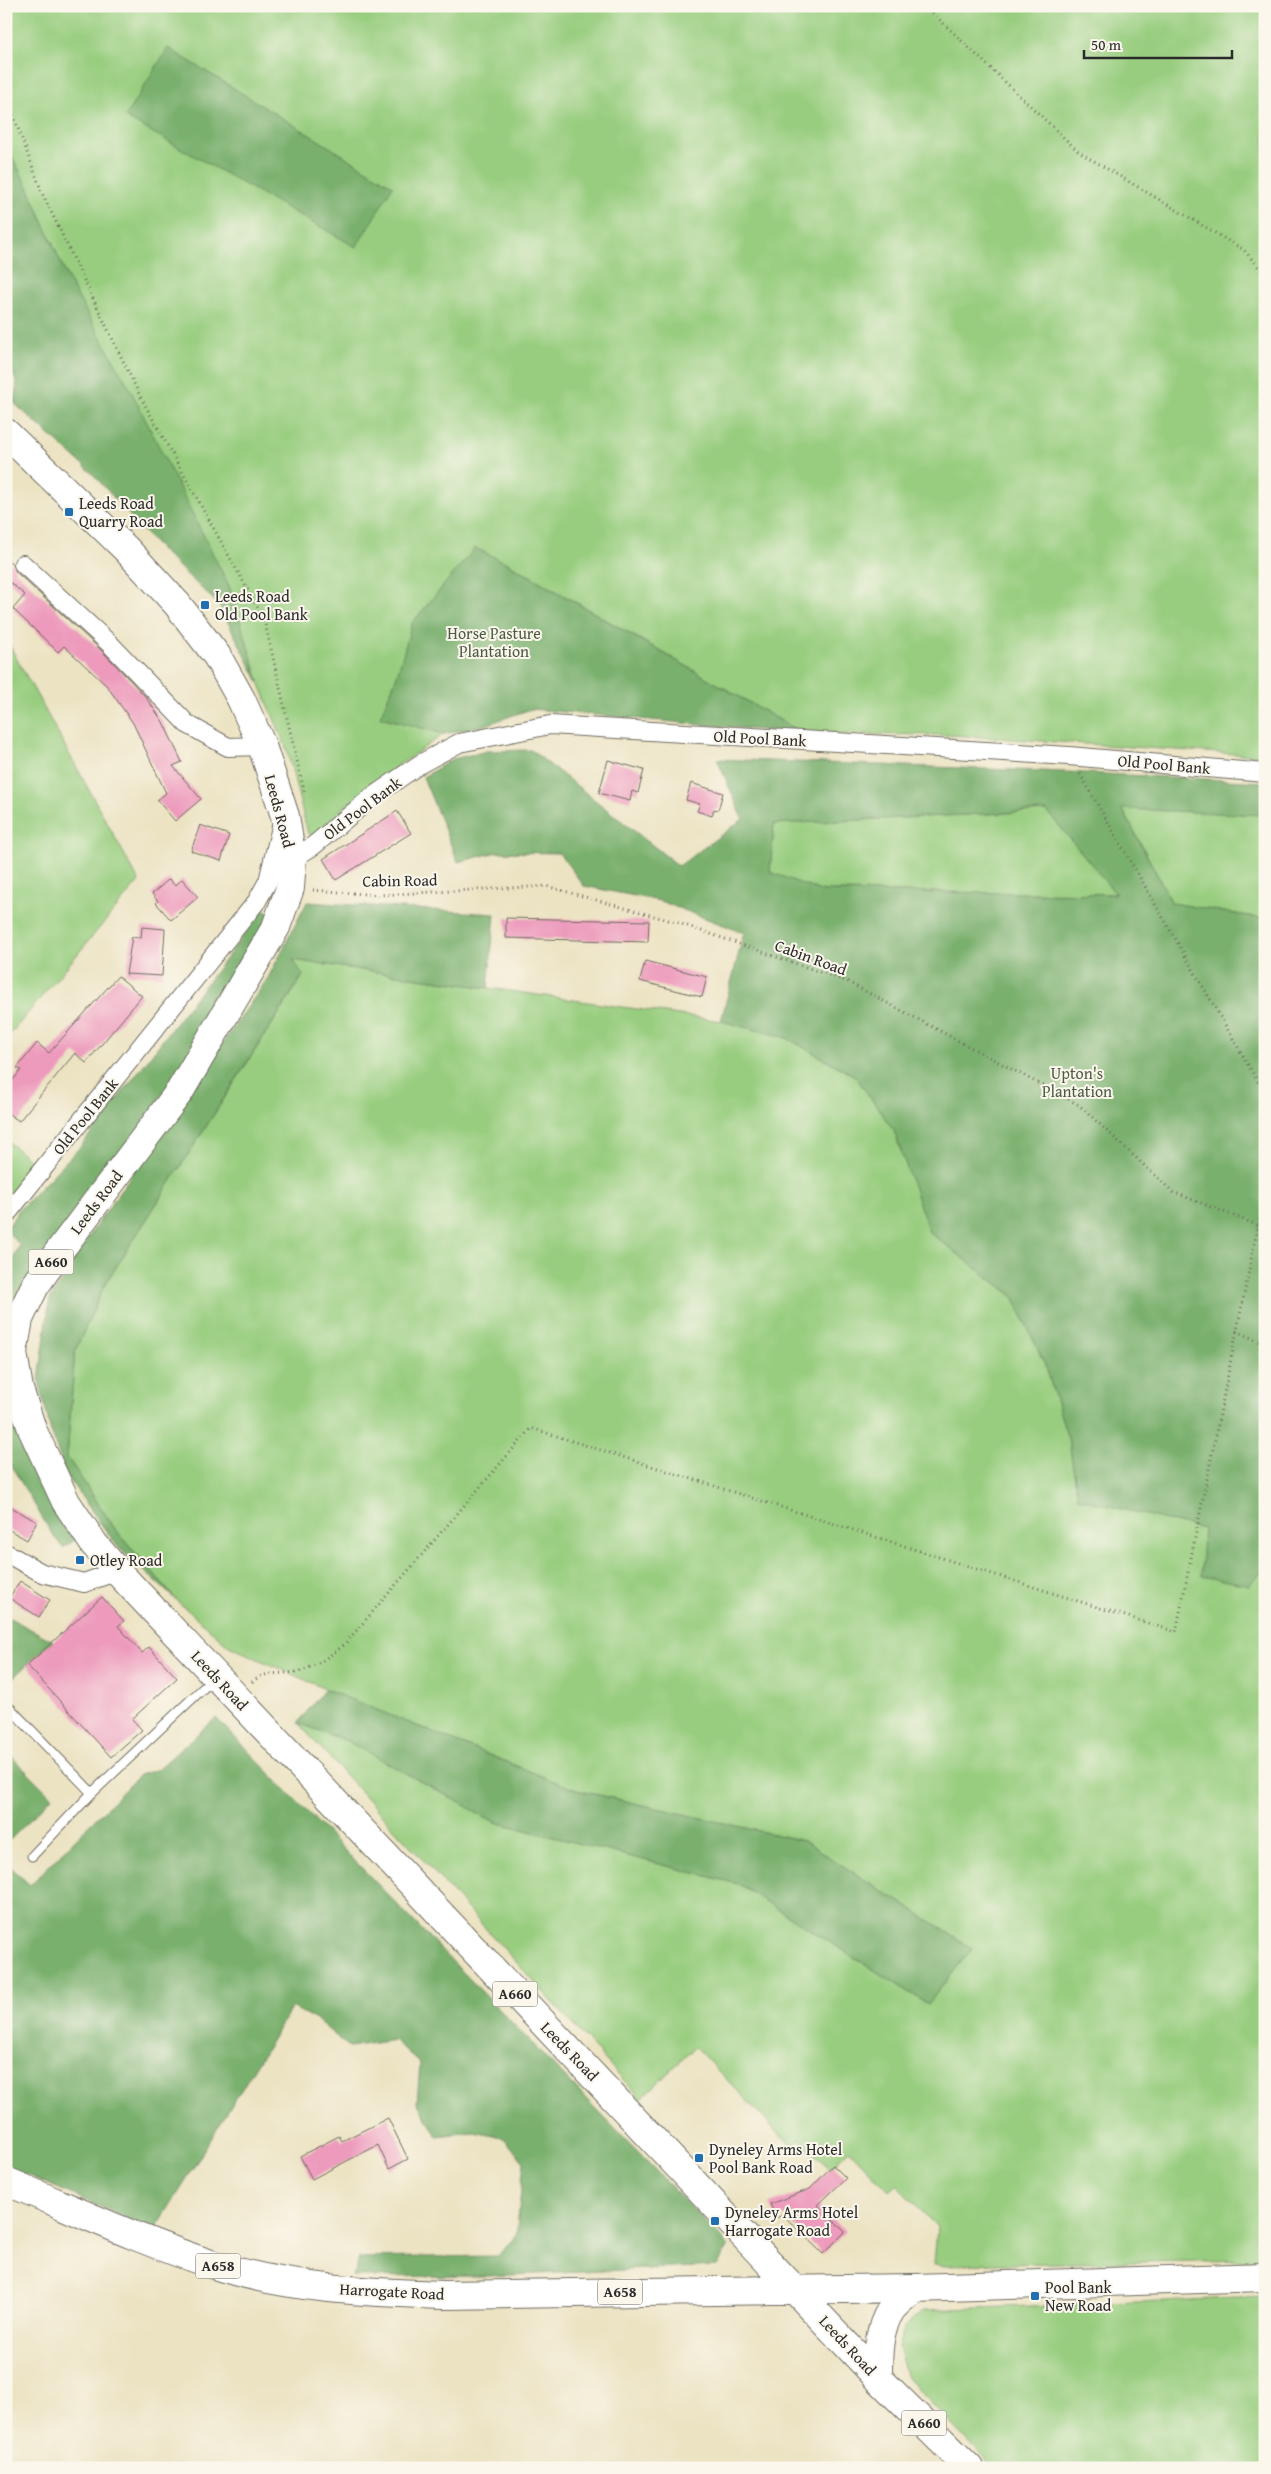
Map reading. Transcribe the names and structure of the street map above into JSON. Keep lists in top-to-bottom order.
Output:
{
  "streets": {
    "highway": [
      "Leeds Road",
      "A660",
      "A658",
      "Harrogate Road"
    ],
    "street": ["Old Pool Bank"],
    "path": ["Cabin Road"]
  },
  "crossings": [
    ["Old Pool Bank", "Leeds Road"],
    ["Leeds Road", "Cabin Road"],
    ["Leeds Road", "A658"],
    ["Leeds Road", "Harrogate Road"],
    ["A658", "Harrogate Road"]
  ],
  "parks": ["Horse Pasture Plantation", "Upton's Plantation"],
  "places": {
    "transit": [
      "Leeds Road Quarry Road",
      "Leeds Road Old Pool Bank",
      "Otley Road",
      "Dyneley Arms Hotel Pool Bank Road",
      "Dyneley Arms Hotel Harrogate Road",
      "Pool Bank New Road"
    ]
  },
  "scale_bar": "50 m"
}
